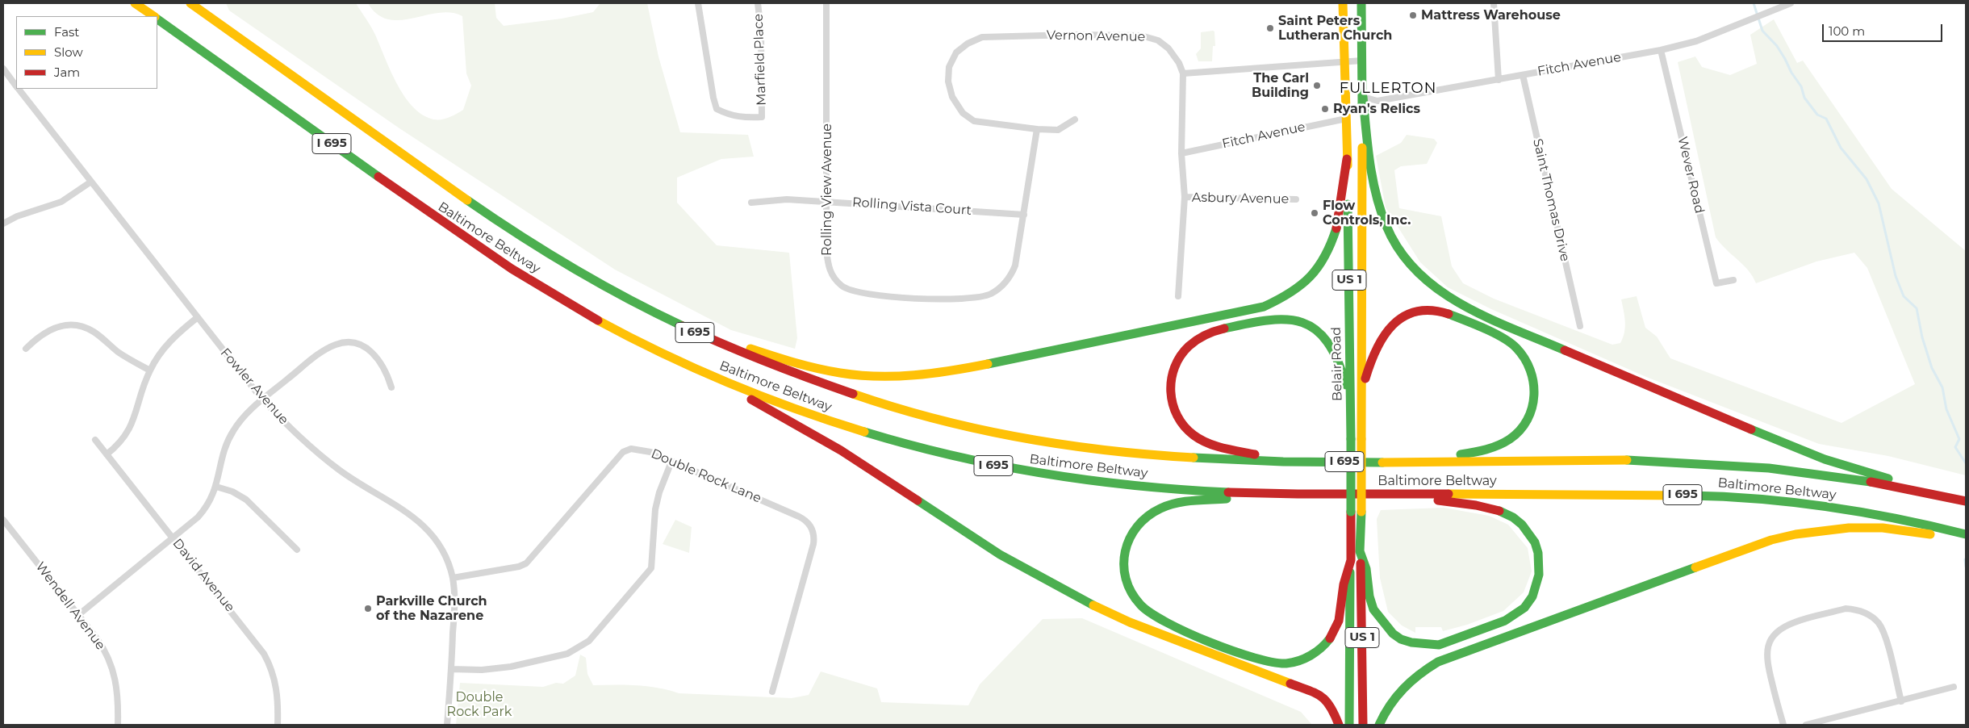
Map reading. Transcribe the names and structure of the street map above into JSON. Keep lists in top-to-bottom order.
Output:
{
  "streets": {
    "main road": [
      "I 695",
      "Baltimore Beltway",
      "US 1",
      "Belair Road"
    ],
    "street": [
      "Vernon Avenue",
      "Marfield Place",
      "Fitch Avenue",
      "Wever Road",
      "Rolling View Avenue",
      "Asbury Avenue",
      "Saint Thomas Drive",
      "Rolling Vista Court",
      "Fowler Avenue",
      "Double Rock Lane",
      "David Avenue",
      "Wendell Avenue"
    ]
  },
  "crossings": [
    ["Vernon Avenue", "Fitch Avenue"],
    ["Vernon Avenue", "Rolling View Avenue"],
    ["Vernon Avenue", "Asbury Avenue"],
    ["Fitch Avenue", "Wever Road"],
    ["Fitch Avenue", "Saint Thomas Drive"],
    ["Fitch Avenue", "Belair Road"],
    ["Rolling View Avenue", "Rolling Vista Court"],
    ["Fowler Avenue", "Double Rock Lane"]
  ],
  "districts": ["FULLERTON"],
  "parks": ["Double Rock Park"],
  "places": [
    "Mattress Warehouse",
    "Saint Peters Lutheran Church",
    "The Carl Building",
    "Ryan's Relics",
    "Flow Controls, Inc.",
    "Parkville Church of the Nazarene"
  ],
  "legend": ["Fast", "Slow", "Jam"],
  "scale_bar": "100 m"
}
